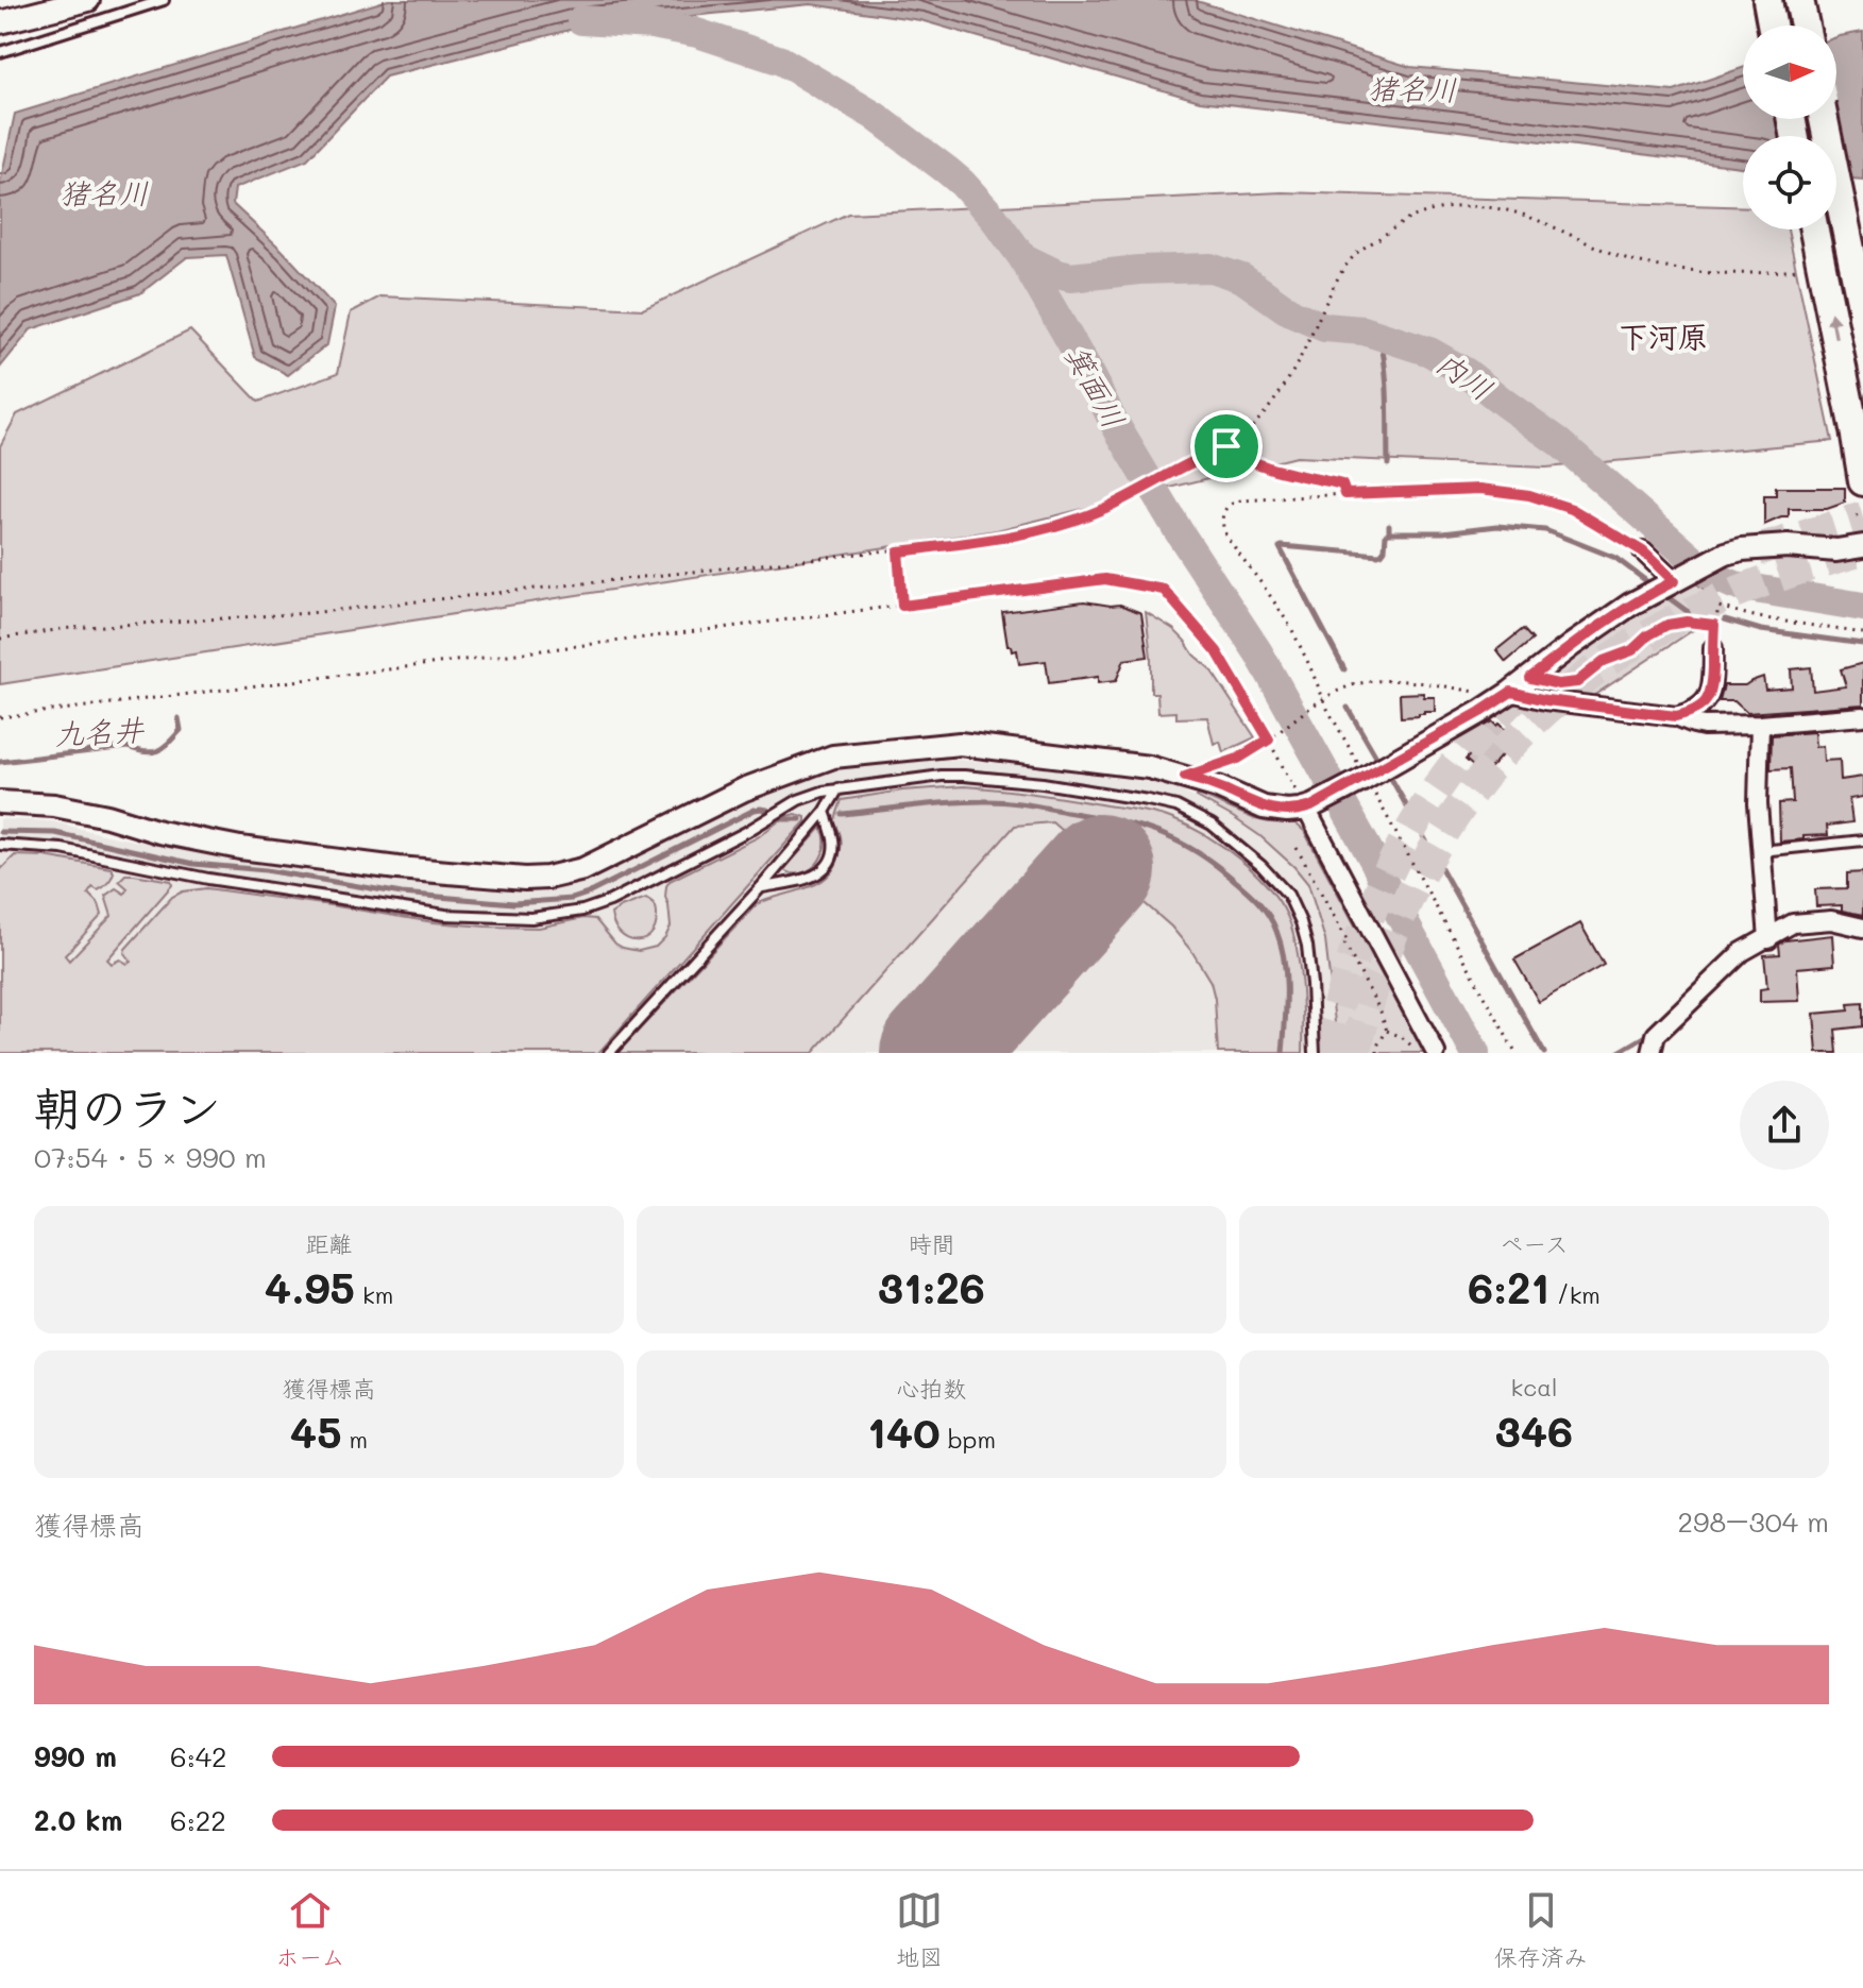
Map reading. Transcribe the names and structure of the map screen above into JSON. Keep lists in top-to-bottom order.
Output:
{
  "districts": ["下河原"],
  "water": [
    "猪名川",
    "内川",
    "箕面川",
    "九名井"
  ],
  "north": "right",
  "page": {
    "heading": ["朝のラン", "07:54 · 5 × 990 m"],
    "stats": [
      ["距離", "4.95 km"],
      ["時間", "31:26"],
      ["ペース", "6:21 /km"],
      ["獲得標高", "45 m"],
      ["心拍数", "140 bpm"],
      ["kcal", "346"]
    ],
    "chart": ["獲得標高", "298–304 m"],
    "list": [
      {
        "name": "990 m",
        "note": "6:42"
      },
      {
        "name": "2.0 km",
        "note": "6:22"
      }
    ],
    "tabs": ["ホーム", "地図", "保存済み"]
  }
}
